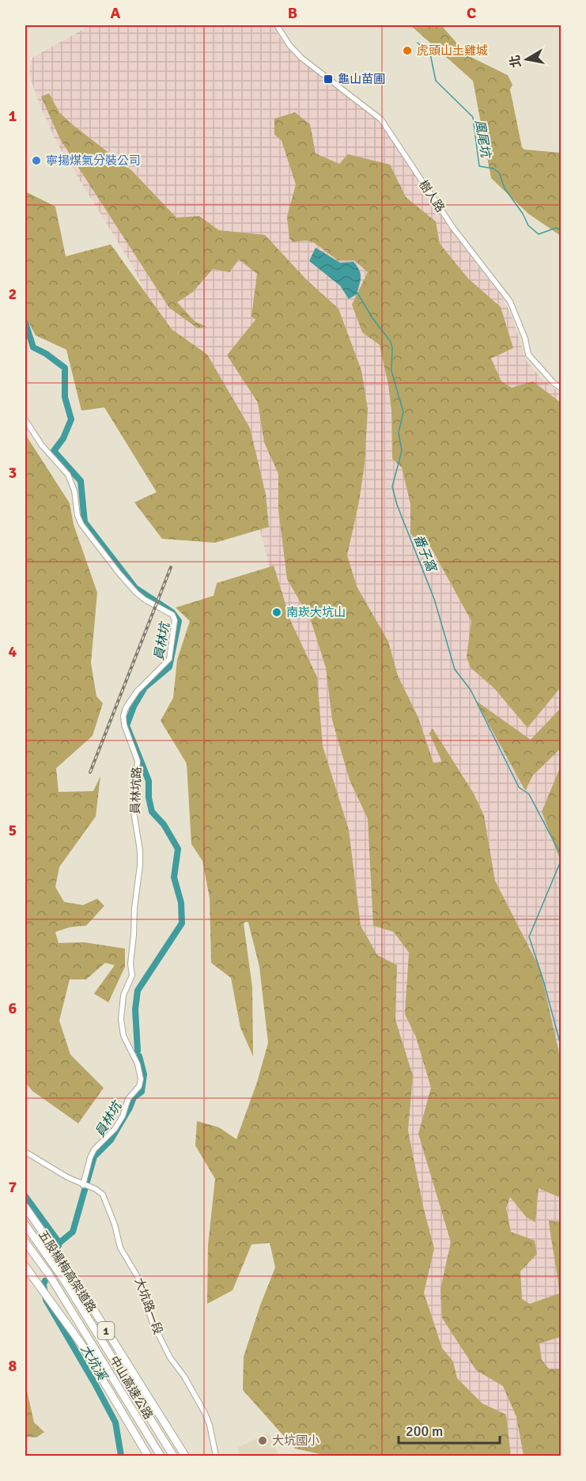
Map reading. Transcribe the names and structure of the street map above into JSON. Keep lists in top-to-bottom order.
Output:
{
  "streets": {
    "highway": ["五股楊梅高架道路", "1", "中山高速公路"],
    "street": ["樹人路", "員林坑路", "大坑路一段"]
  },
  "crossings": [
    ["員林坑路", "大坑路一段"]
  ],
  "water": [
    "風尾坑",
    "番子窩",
    "員林坑",
    "大坑溪"
  ],
  "places": {
    "other": [
      "虎頭山土雞城",
      "寧揚煤氣分裝公司",
      "南崁大坑山",
      "大坑國小"
    ],
    "transit": ["龜山苗圃"]
  },
  "scale_bar": "200 m",
  "north": "left",
  "grid": {
    "columns": ["A", "B", "C"],
    "rows": [
      "1",
      "2",
      "3",
      "4",
      "5",
      "6",
      "7",
      "8"
    ]
  }
}
